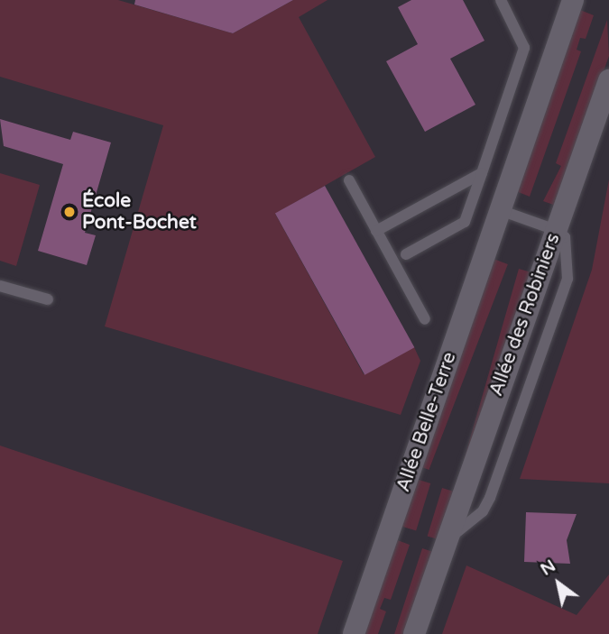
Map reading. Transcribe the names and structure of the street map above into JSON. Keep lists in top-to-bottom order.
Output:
{
  "streets": {
    "street": ["Allée des Robiniers", "Allée Belle-Terre"]
  },
  "places": ["École Pont-Bochet"],
  "north": "top left"
}
